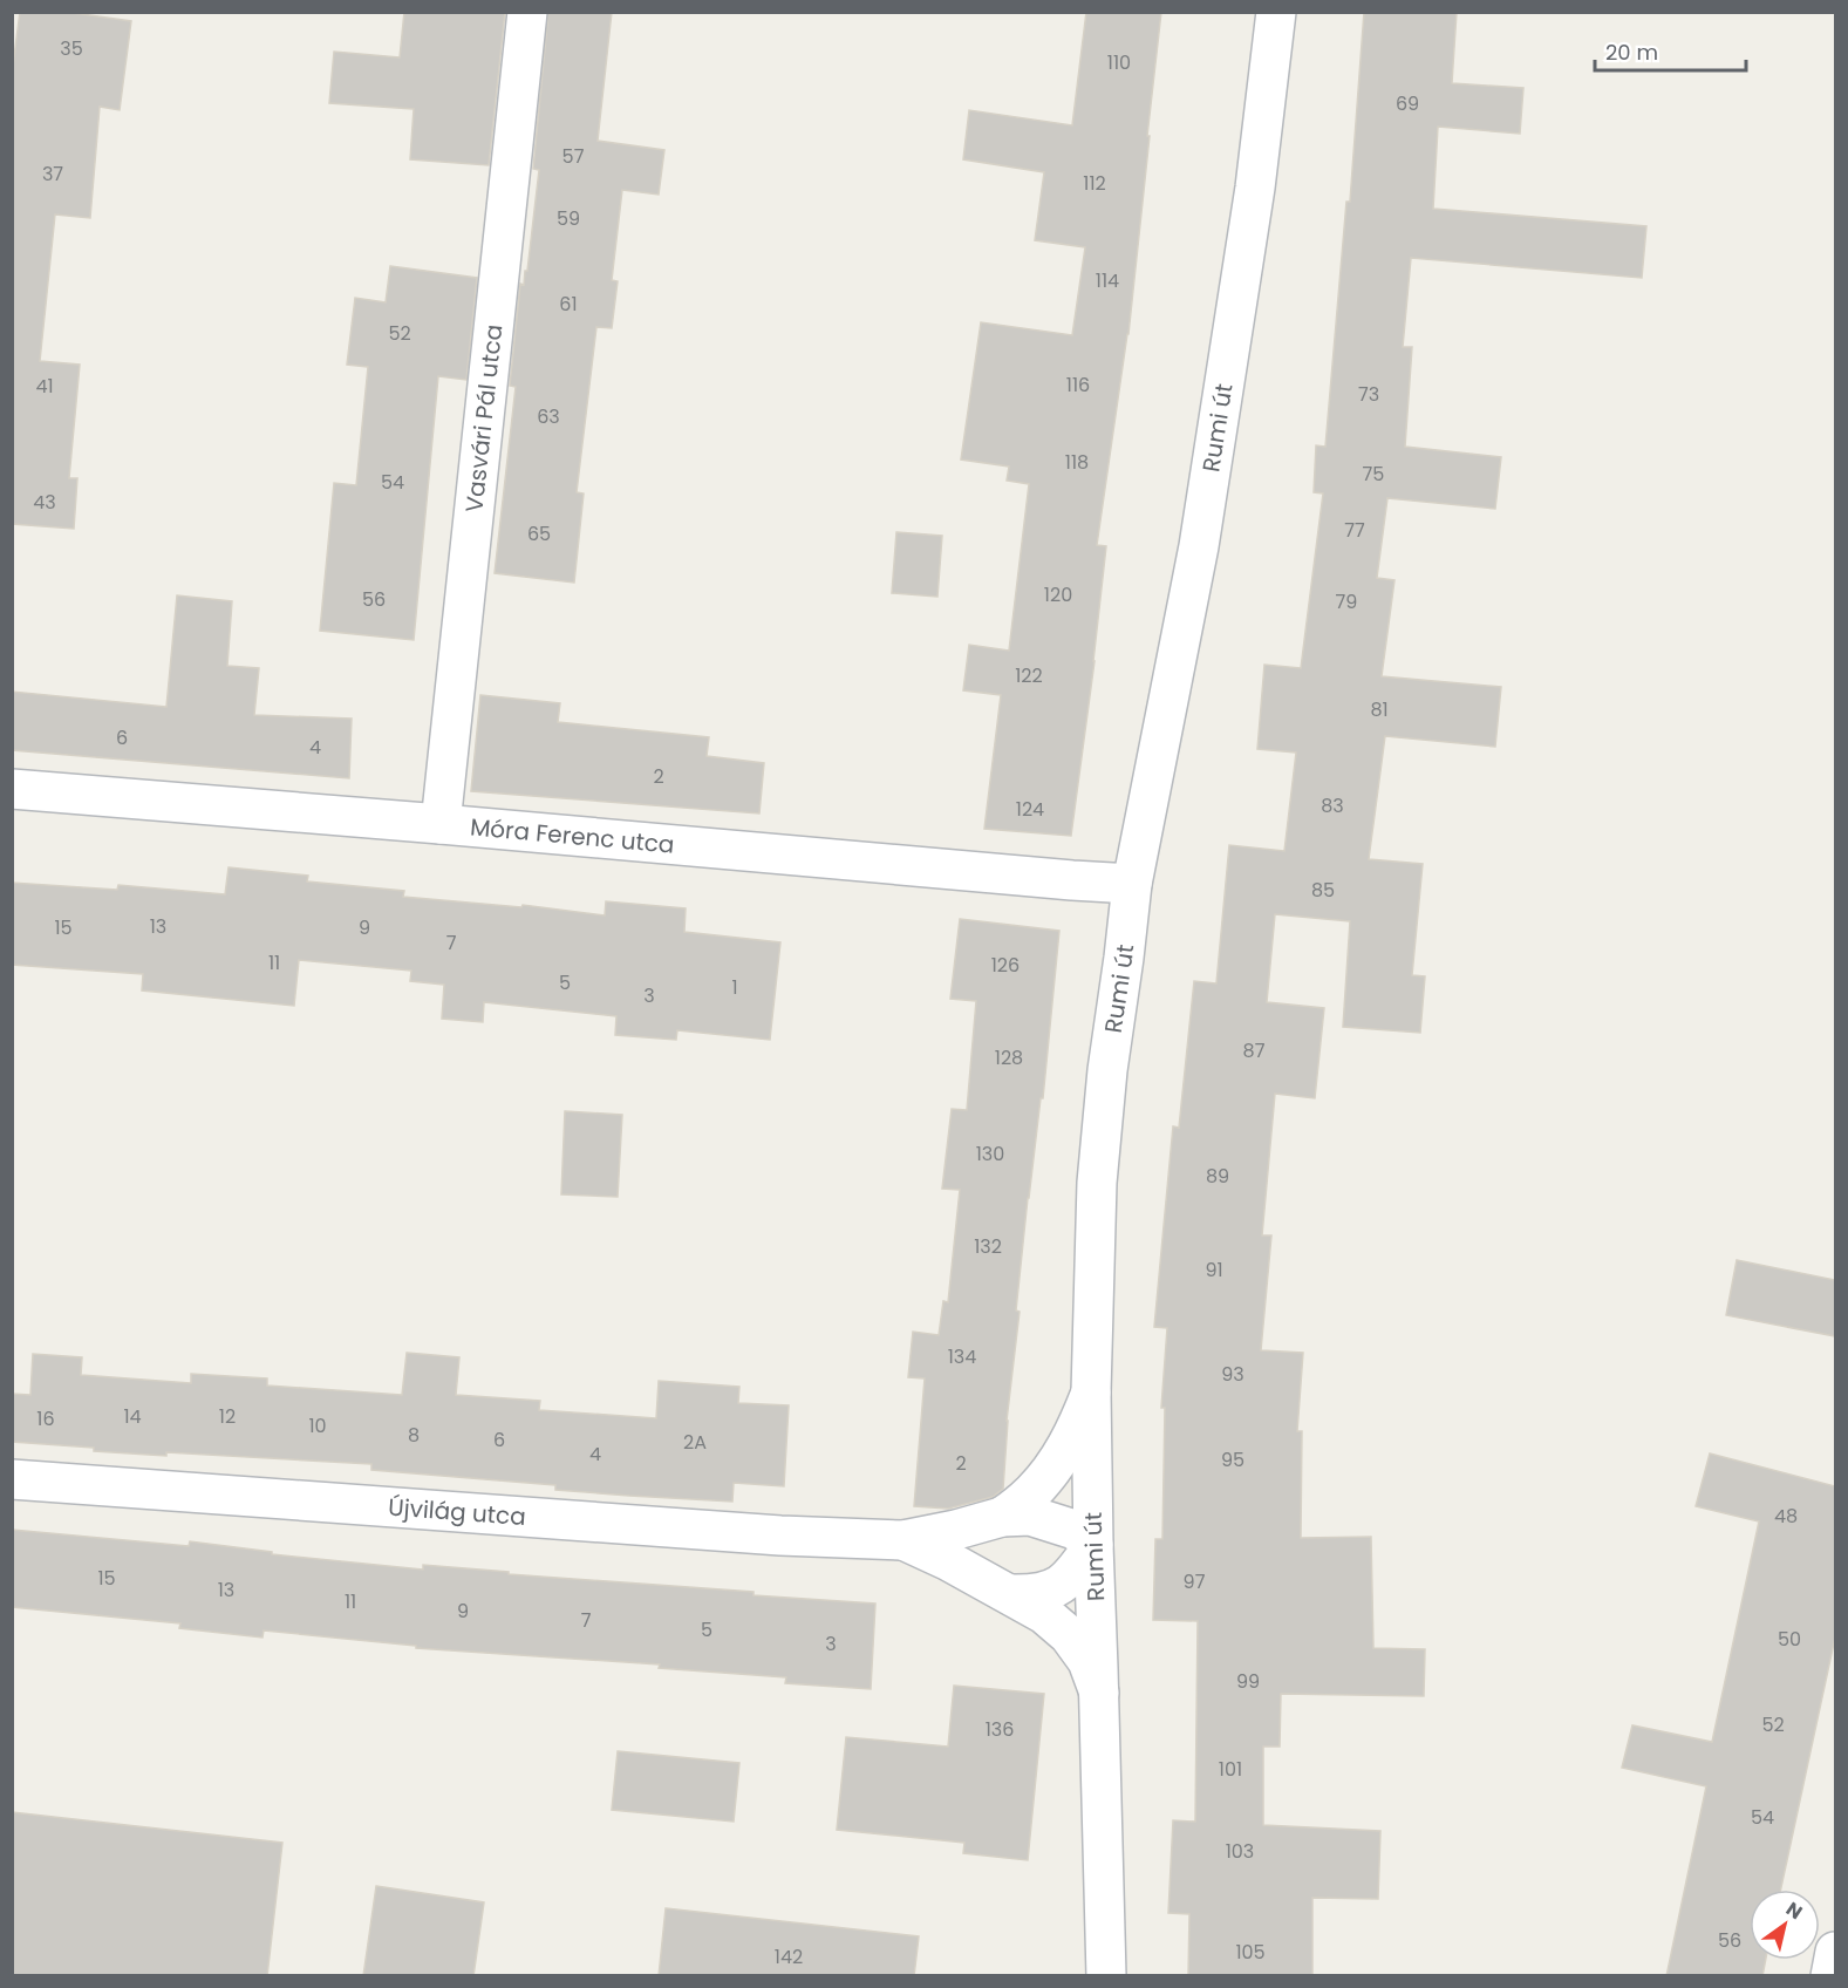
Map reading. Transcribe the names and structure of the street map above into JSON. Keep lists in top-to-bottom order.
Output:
{
  "streets": {
    "street": [
      "Vasvári Pál utca",
      "Rumi út",
      "Móra Ferenc utca",
      "Újvilág utca"
    ]
  },
  "crossings": [
    ["Vasvári Pál utca", "Móra Ferenc utca"],
    ["Rumi út", "Móra Ferenc utca"],
    ["Rumi út", "Újvilág utca"]
  ],
  "house_numbers": [
    "35",
    "110",
    "69",
    "57",
    "37",
    "112",
    "59",
    "114",
    "61",
    "52",
    "116",
    "41",
    "73",
    "63",
    "118",
    "75",
    "54",
    "43",
    "77",
    "65",
    "120",
    "56",
    "79",
    "122",
    "81",
    "6",
    "4",
    "2",
    "83",
    "124",
    "85",
    "13",
    "15",
    "9",
    "7",
    "11",
    "126",
    "5",
    "1",
    "3",
    "87",
    "128",
    "130",
    "89",
    "132",
    "91",
    "134",
    "93",
    "14",
    "12",
    "16",
    "10",
    "8",
    "6",
    "2A",
    "4",
    "95",
    "2",
    "48",
    "15",
    "97",
    "13",
    "11",
    "9",
    "7",
    "5",
    "50",
    "3",
    "99",
    "52",
    "136",
    "101",
    "54",
    "103",
    "56",
    "105",
    "142"
  ],
  "scale_bar": "20 m",
  "north": "top right"
}
